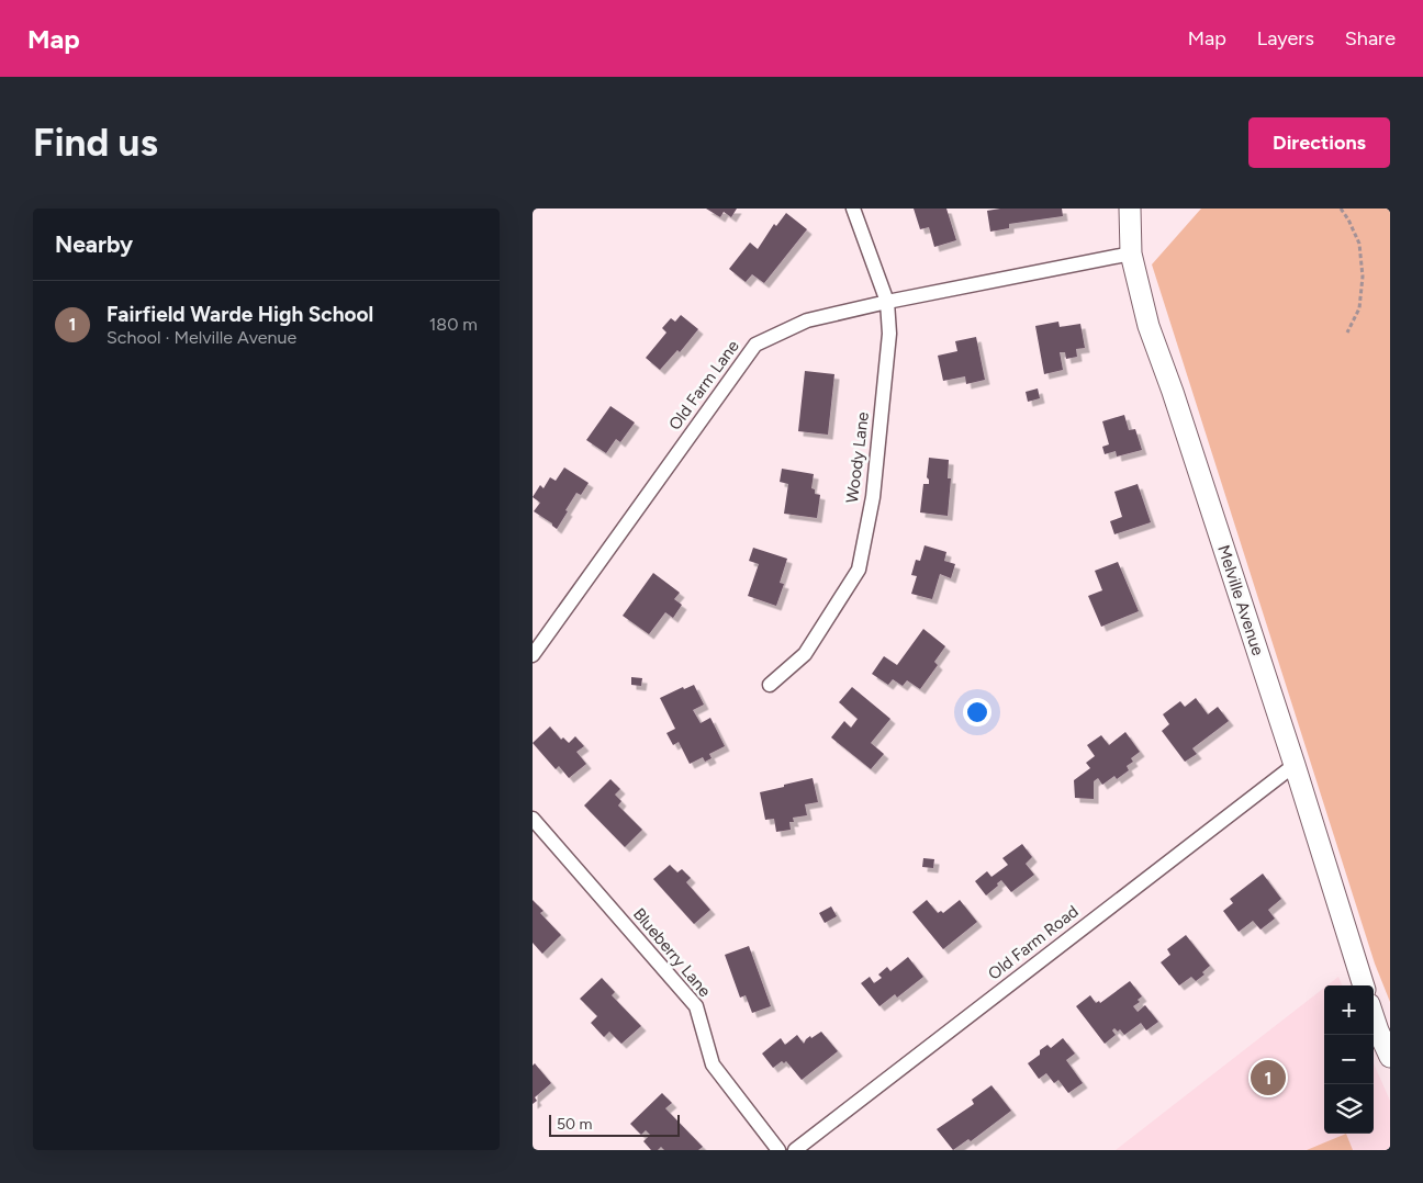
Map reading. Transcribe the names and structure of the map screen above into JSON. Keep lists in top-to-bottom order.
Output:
{
  "streets": {
    "street": [
      "Old Farm Lane",
      "Woody Lane",
      "Melville Avenue",
      "Old Farm Road",
      "Blueberry Lane"
    ]
  },
  "crossings": [
    ["Old Farm Lane", "Woody Lane"],
    ["Old Farm Lane", "Melville Avenue"],
    ["Melville Avenue", "Old Farm Road"]
  ],
  "scale_bar": "50 m",
  "page": {
    "header": "Map",
    "nav": ["Map", "Layers", "Share"],
    "buttons": "Directions",
    "title": "Find us",
    "heading": "Nearby",
    "list": [
      {
        "mark": "1",
        "name": "Fairfield Warde High School",
        "note": "School · Melville Avenue",
        "value": "180 m"
      }
    ],
    "map_buttons": ["+", "−"],
    "pins": "1",
    "scale": "50 m"
  }
}
